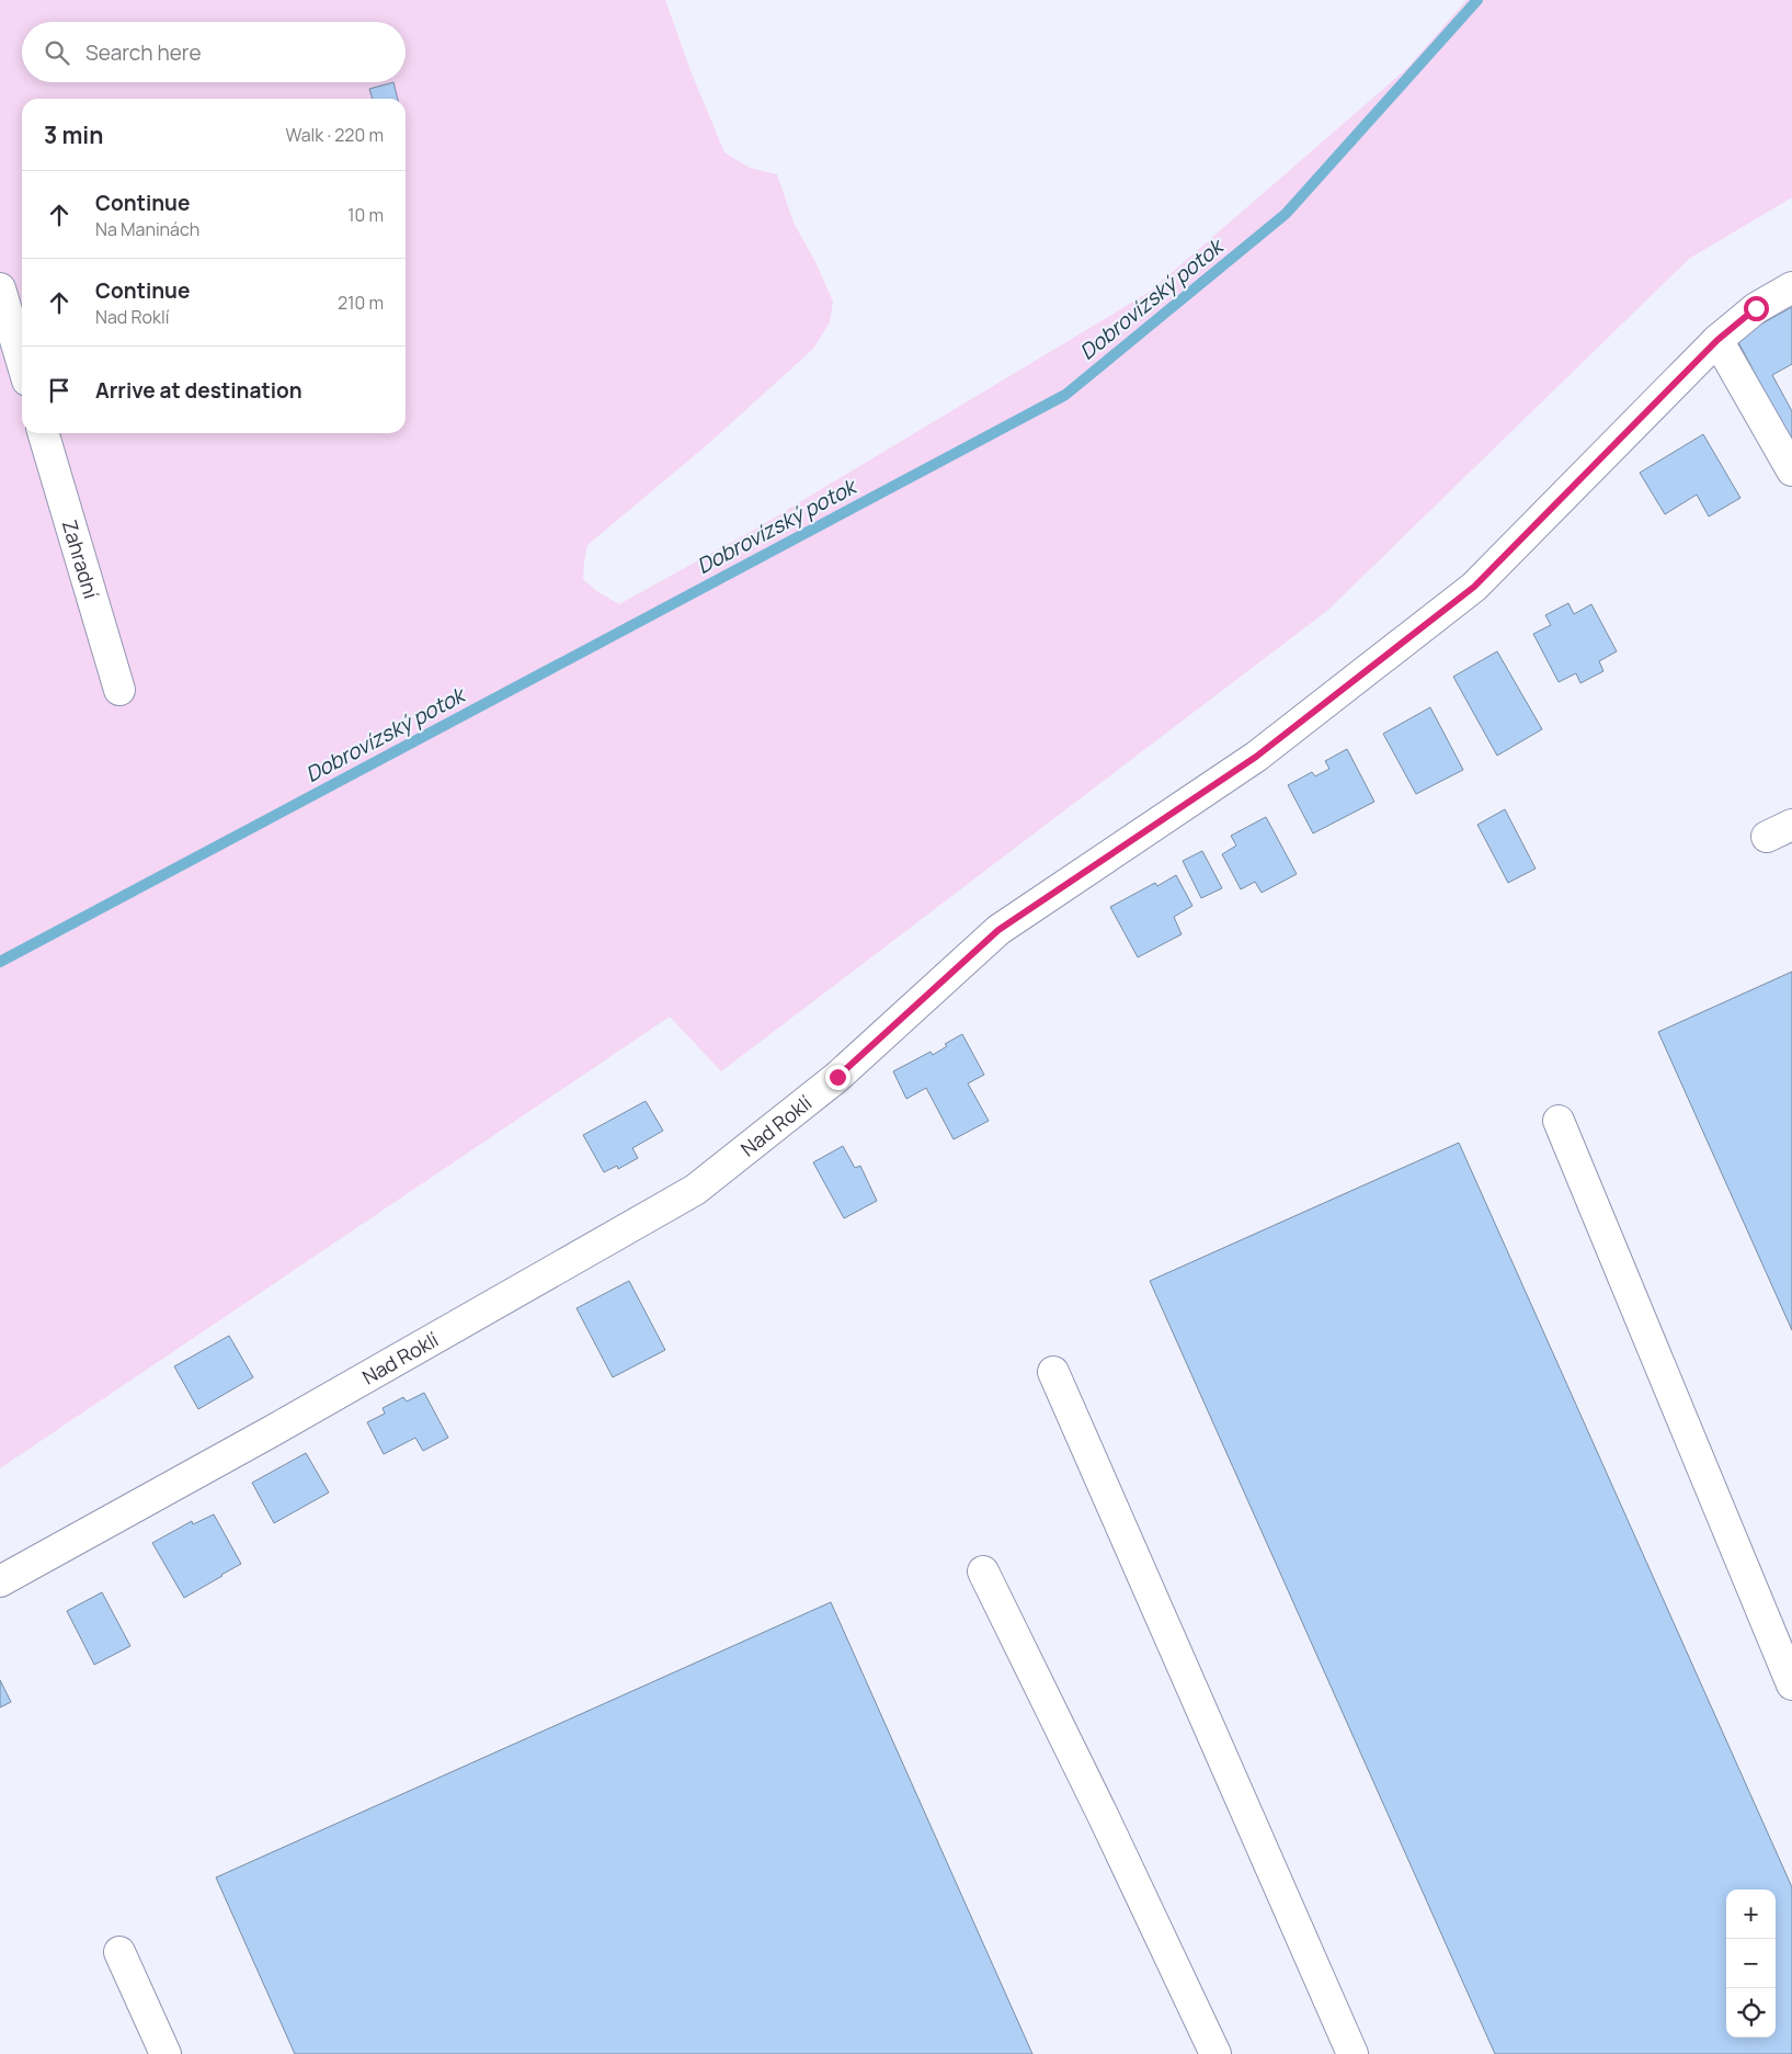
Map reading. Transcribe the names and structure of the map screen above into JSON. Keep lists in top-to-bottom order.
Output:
{
  "streets": {
    "street": ["Zahradní", "Nad Roklí"]
  },
  "water": ["Dobrovízský potok"],
  "page": {
    "search": "Search here",
    "heading": ["3 min", "Walk · 220 m"],
    "list": [
      ["Continue", "Na Maninách", "10 m"],
      ["Continue", "Nad Roklí", "210 m"],
      "Arrive at destination"
    ],
    "map_buttons": ["+", "−"]
  }
}
